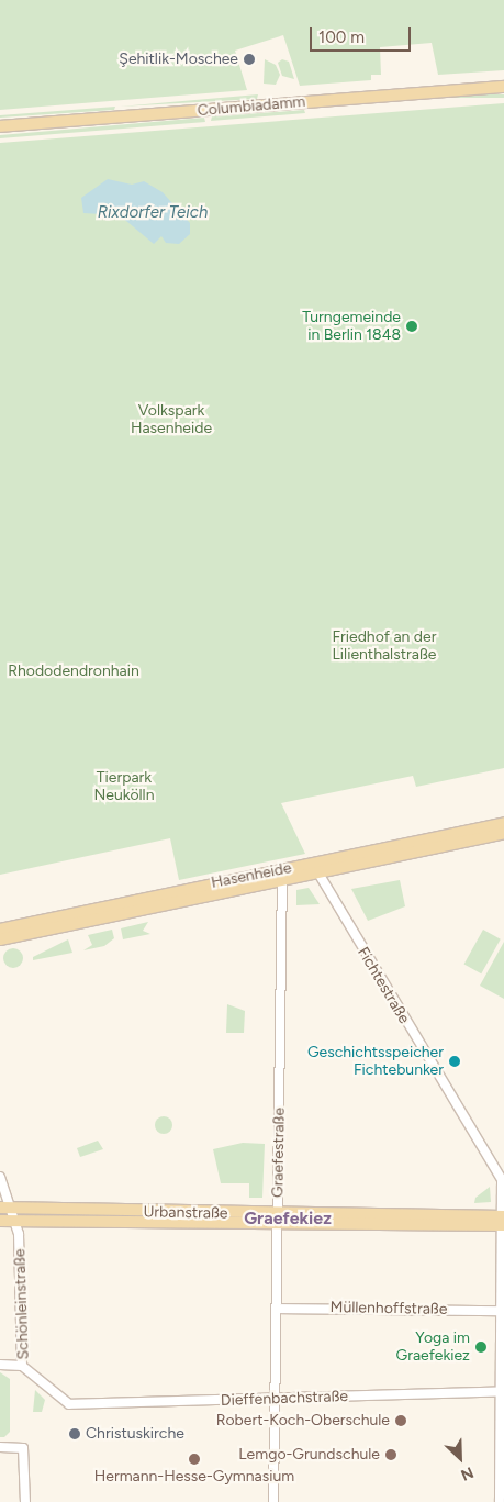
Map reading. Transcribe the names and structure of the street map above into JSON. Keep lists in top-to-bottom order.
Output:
{
  "streets": {
    "main road": ["Columbiadamm", "Hasenheide", "Urbanstraße"],
    "street": [
      "Fichtestraße",
      "Graefestraße",
      "Schönleinstraße",
      "Müllenhoffstraße",
      "Dieffenbachstraße"
    ]
  },
  "crossings": [
    ["Hasenheide", "Fichtestraße"],
    ["Hasenheide", "Graefestraße"],
    ["Fichtestraße", "Urbanstraße"],
    ["Fichtestraße", "Müllenhoffstraße"],
    ["Fichtestraße", "Dieffenbachstraße"],
    ["Graefestraße", "Urbanstraße"],
    ["Graefestraße", "Müllenhoffstraße"],
    ["Graefestraße", "Dieffenbachstraße"],
    ["Urbanstraße", "Schönleinstraße"],
    ["Schönleinstraße", "Dieffenbachstraße"]
  ],
  "districts": ["Graefekiez"],
  "water": ["Rixdorfer Teich"],
  "parks": [
    "Volkspark Hasenheide",
    "Friedhof an der Lilienthalstraße",
    "Rhododendronhain",
    "Tierpark Neukölln"
  ],
  "places": [
    "Şehitlik-Moschee",
    "Turngemeinde in Berlin 1848",
    "Geschichtsspeicher Fichtebunker",
    "Yoga im Graefekiez",
    "Robert-Koch-Oberschule",
    "Christuskirche",
    "Lemgo-Grundschule",
    "Hermann-Hesse-Gymnasium"
  ],
  "scale_bar": "100 m",
  "north": "bottom right"
}
